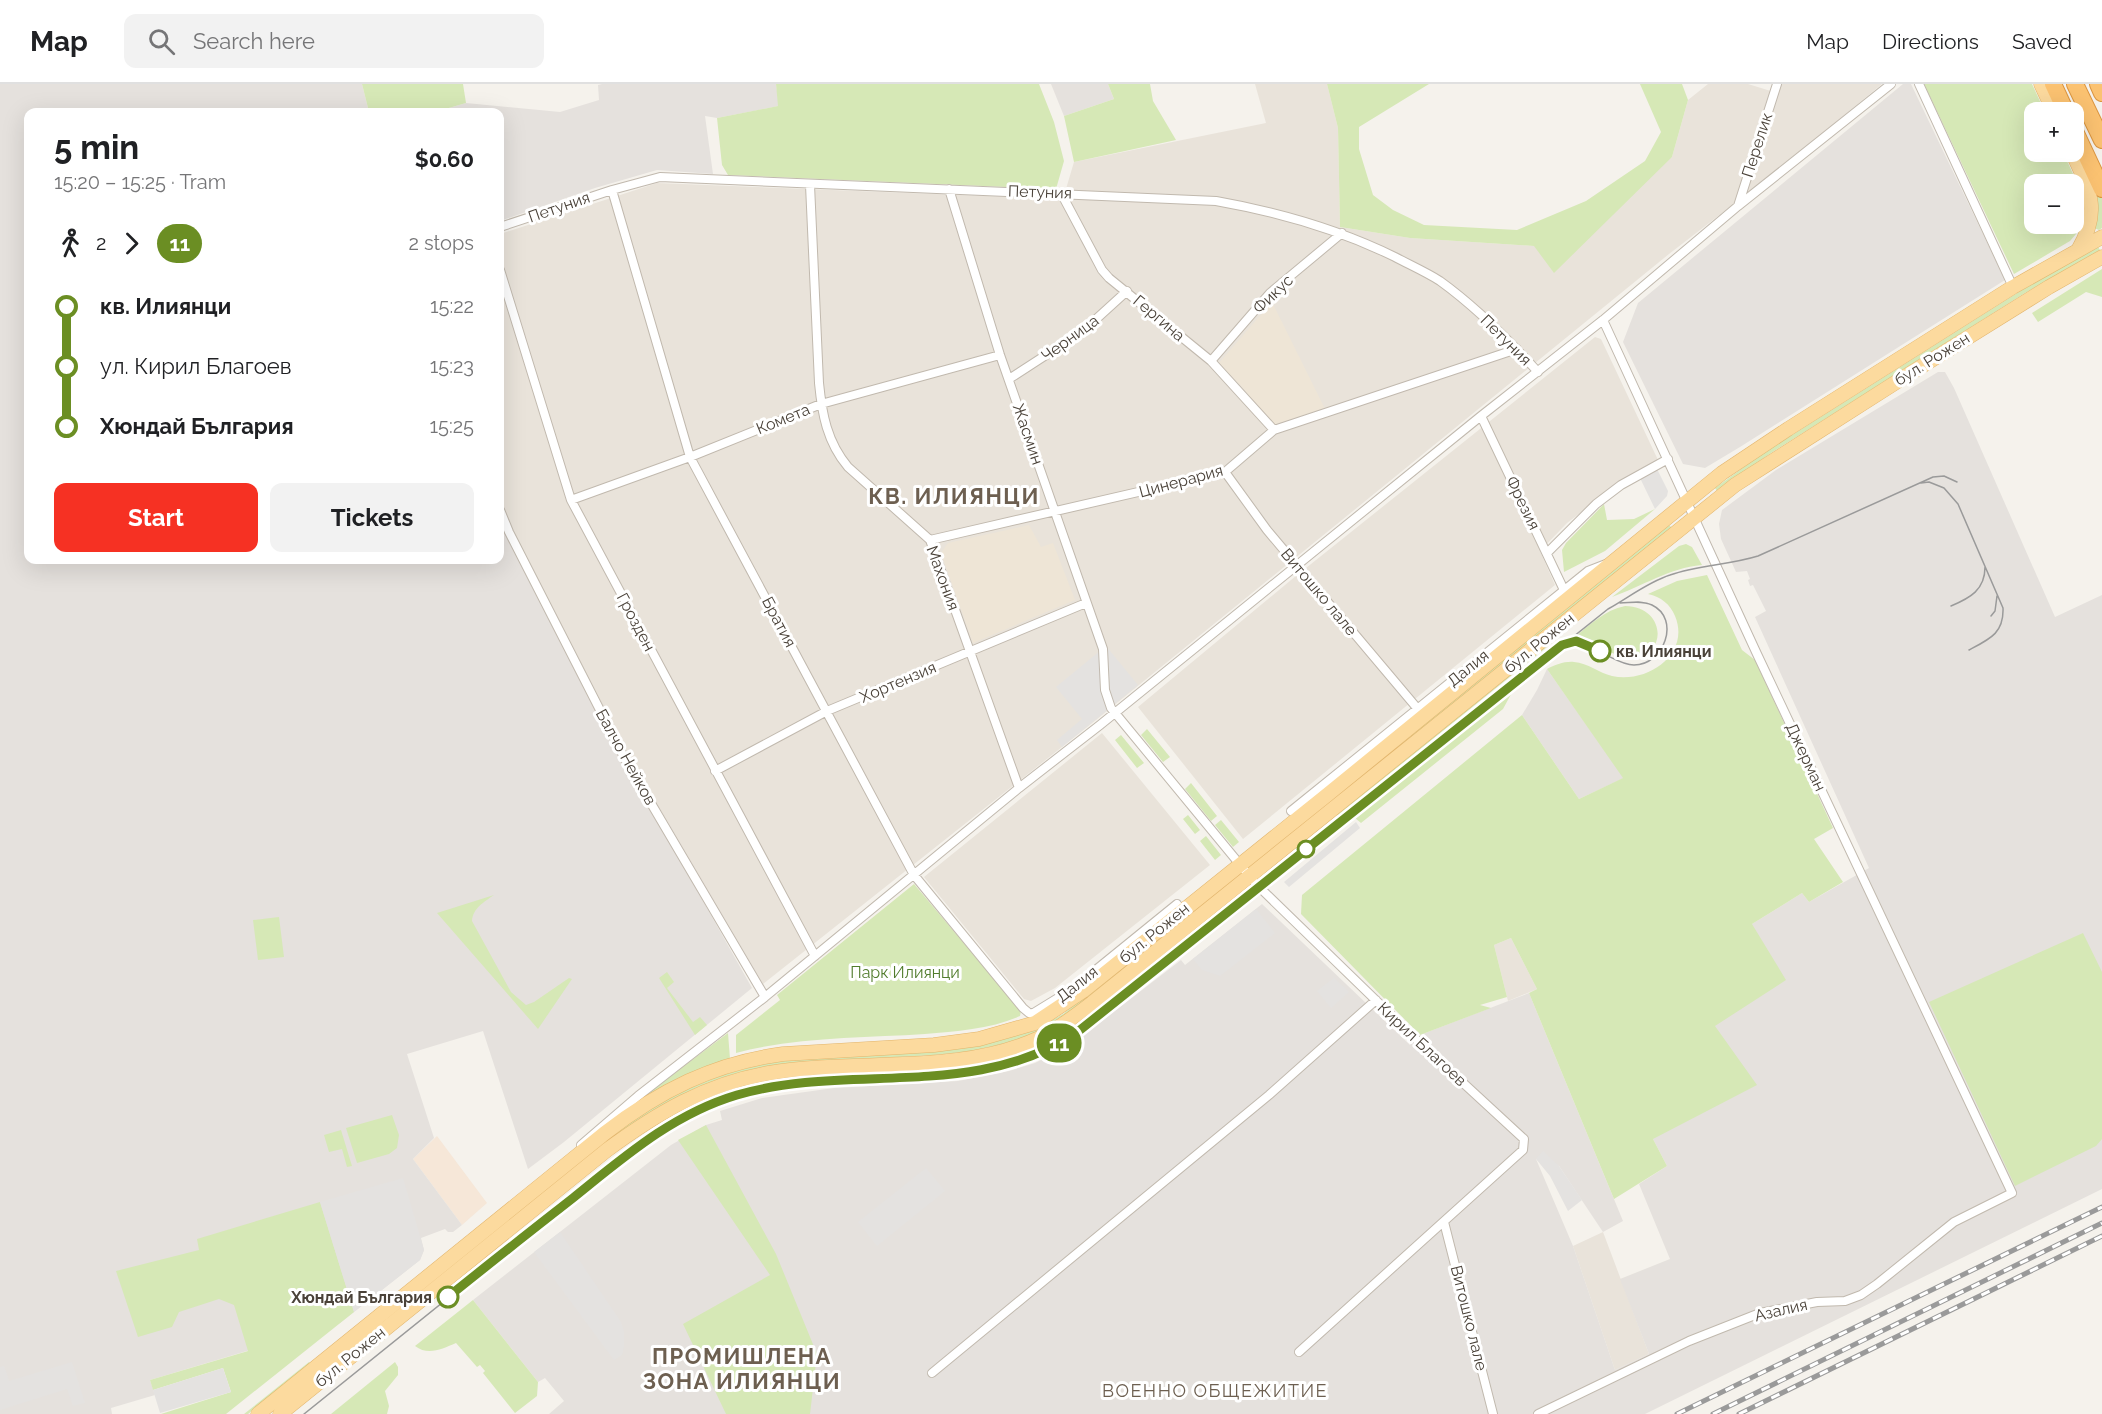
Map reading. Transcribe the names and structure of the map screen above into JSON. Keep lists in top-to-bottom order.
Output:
{
  "streets": {
    "main road": ["бул. Рожен"],
    "street": [
      "Перелик",
      "Петуния",
      "Фикус",
      "Гергина",
      "Черница",
      "Комета",
      "Жасмин",
      "Цинерария",
      "Фрезия",
      "Махония",
      "Витошко лале",
      "Грозден",
      "Братия",
      "Далия",
      "Хортензия",
      "Балчо Нейков",
      "Джерман",
      "Кирил Благоев",
      "Азалия"
    ]
  },
  "crossings": [
    ["Перелик", "бул. Рожен"],
    ["Петуния", "Фикус"],
    ["Петуния", "Гергина"],
    ["Петуния", "бул. Рожен"],
    ["Петуния", "Жасмин"],
    ["Петуния", "Цинерария"],
    ["Петуния", "Махония"],
    ["Петуния", "Братия"],
    ["Фикус", "Гергина"],
    ["Гергина", "Черница"],
    ["Гергина", "Цинерария"],
    ["Черница", "Жасмин"],
    ["бул. Рожен", "Жасмин"],
    ["бул. Рожен", "Фрезия"],
    ["бул. Рожен", "Махония"],
    ["бул. Рожен", "Витошко лале"],
    ["бул. Рожен", "Грозден"],
    ["бул. Рожен", "Братия"],
    ["бул. Рожен", "Далия"],
    ["бул. Рожен", "Балчо Нейков"],
    ["бул. Рожен", "Джерман"],
    ["бул. Рожен", "Кирил Благоев"],
    ["Комета", "Жасмин"],
    ["Комета", "Махония"],
    ["Комета", "Грозден"],
    ["Комета", "Братия"],
    ["Жасмин", "Цинерария"],
    ["Жасмин", "Хортензия"],
    ["Жасмин", "Кирил Благоев"],
    ["Цинерария", "Махония"],
    ["Цинерария", "Витошко лале"],
    ["Фрезия", "Далия"],
    ["Махония", "Хортензия"],
    ["Витошко лале", "Далия"],
    ["Витошко лале", "Кирил Благоев"],
    ["Грозден", "Хортензия"],
    ["Братия", "Далия"],
    ["Братия", "Хортензия"],
    ["Джерман", "Азалия"]
  ],
  "districts": ["КВ. ИЛИЯНЦИ", "ПРОМИШЛЕНА ЗОНА ИЛИЯНЦИ", "ВОЕННО ОБЩЕЖИТИЕ"],
  "parks": ["Парк Илиянци"],
  "places": ["кв. Илиянци", "Хюндай България"],
  "lines": ["tram line 11"],
  "page": {
    "header": "Map",
    "search": "Search here",
    "nav": ["Map", "Directions", "Saved"],
    "on_map": "11",
    "map_buttons": ["+", "−"],
    "heading": ["5 min", "15:20 – 15:25 · Tram", "$0.60"],
    "legs": ["2", "11", "2 stops"],
    "list": [
      {
        "name": "кв. Илиянци",
        "value": "15:22"
      },
      {
        "name": "ул. Кирил Благоев",
        "value": "15:23"
      },
      {
        "name": "Хюндай България",
        "value": "15:25"
      }
    ],
    "buttons": ["Start", "Tickets"]
  }
}
